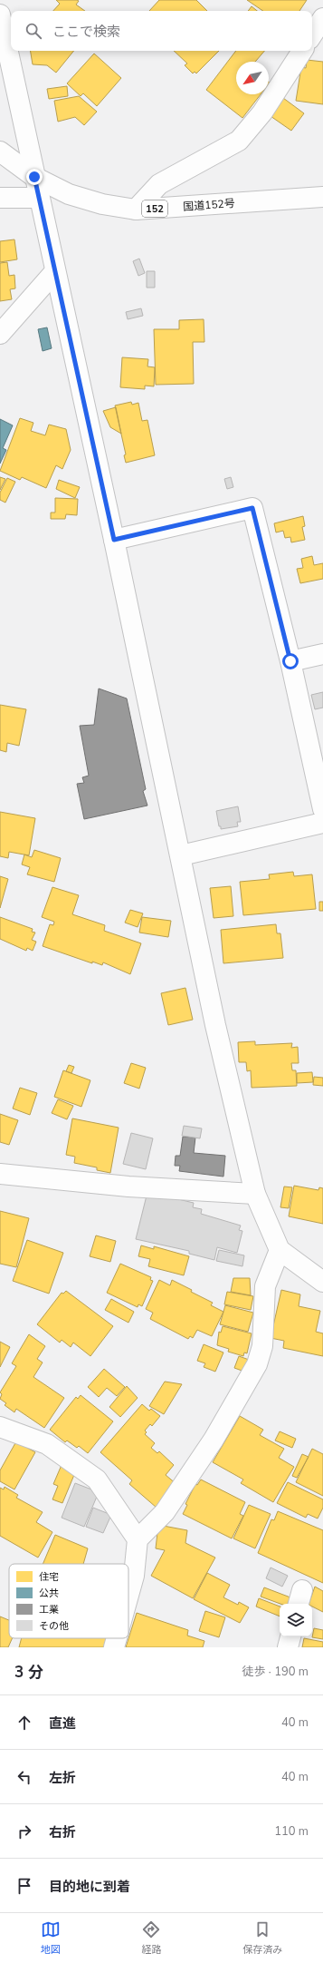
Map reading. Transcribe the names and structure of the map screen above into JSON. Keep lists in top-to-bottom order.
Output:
{
  "streets": {
    "main road": ["国道152号", "152"]
  },
  "legend": [
    "住宅",
    "公共",
    "工業",
    "その他"
  ],
  "north": "bottom left",
  "page": {
    "search": "ここで検索",
    "heading": ["3 分", "徒歩 · 190 m"],
    "list": [
      ["直進", "40 m"],
      ["左折", "40 m"],
      ["右折", "110 m"],
      "目的地に到着"
    ],
    "nav": ["地図", "経路", "保存済み"]
  }
}
